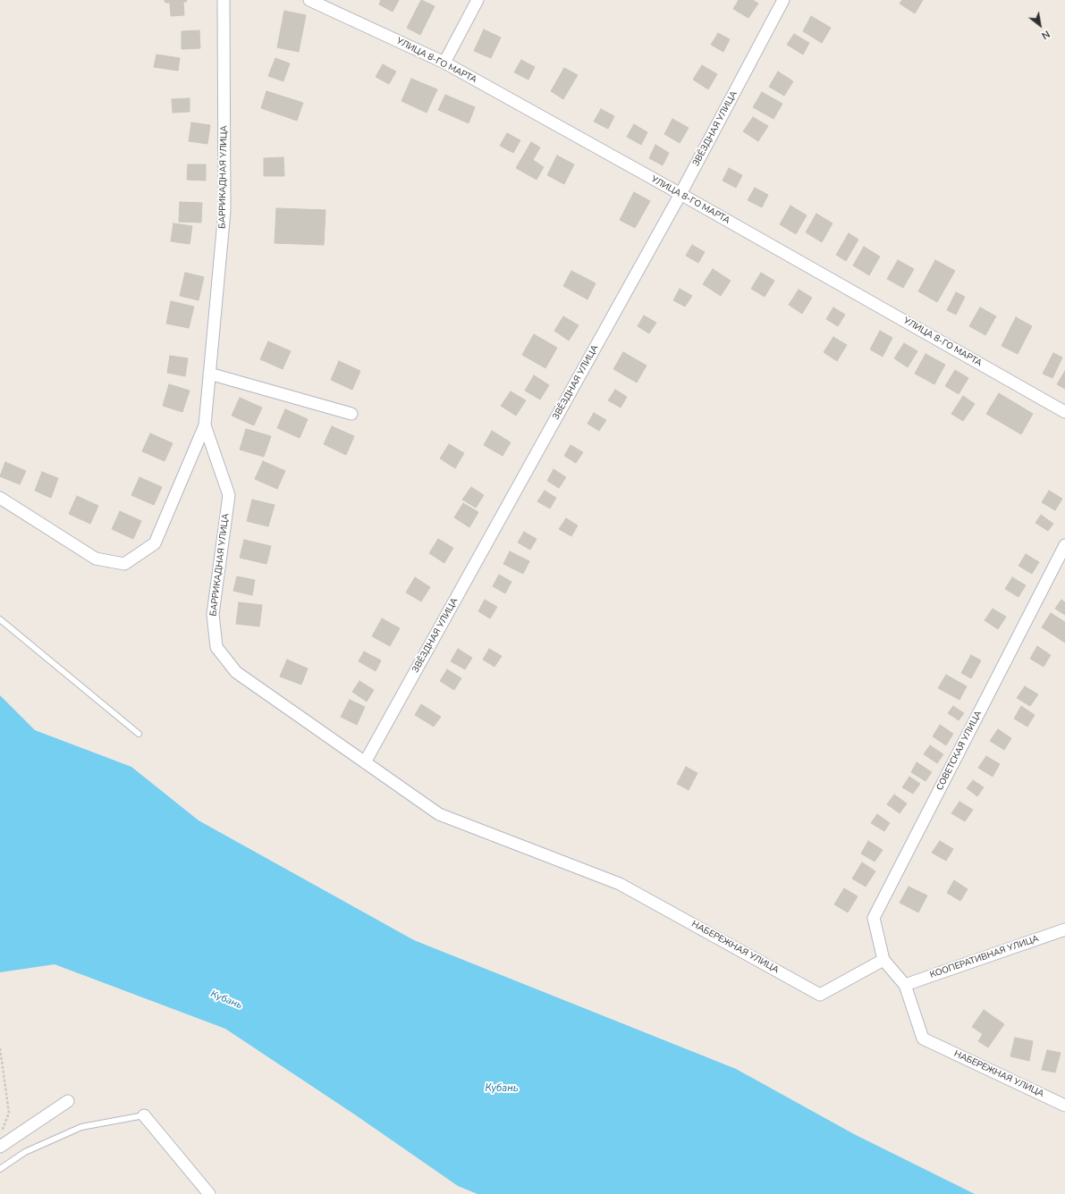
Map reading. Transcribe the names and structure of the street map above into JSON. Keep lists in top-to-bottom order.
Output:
{
  "streets": {
    "street": [
      "УЛИЦА 8-ГО МАРТА",
      "ЗВЁЗДНАЯ УЛИЦА",
      "БАРРИКАДНАЯ УЛИЦА",
      "СОВЕТСКАЯ УЛИЦА",
      "НАБЕРЕЖНАЯ УЛИЦА",
      "КООПЕРАТИВНАЯ УЛИЦА"
    ]
  },
  "crossings": [
    ["УЛИЦА 8-ГО МАРТА", "ЗВЁЗДНАЯ УЛИЦА"],
    ["ЗВЁЗДНАЯ УЛИЦА", "БАРРИКАДНАЯ УЛИЦА"],
    ["ЗВЁЗДНАЯ УЛИЦА", "НАБЕРЕЖНАЯ УЛИЦА"],
    ["БАРРИКАДНАЯ УЛИЦА", "НАБЕРЕЖНАЯ УЛИЦА"],
    ["СОВЕТСКАЯ УЛИЦА", "НАБЕРЕЖНАЯ УЛИЦА"],
    ["НАБЕРЕЖНАЯ УЛИЦА", "КООПЕРАТИВНАЯ УЛИЦА"]
  ],
  "water": ["Кубань"],
  "north": "bottom right"
}
